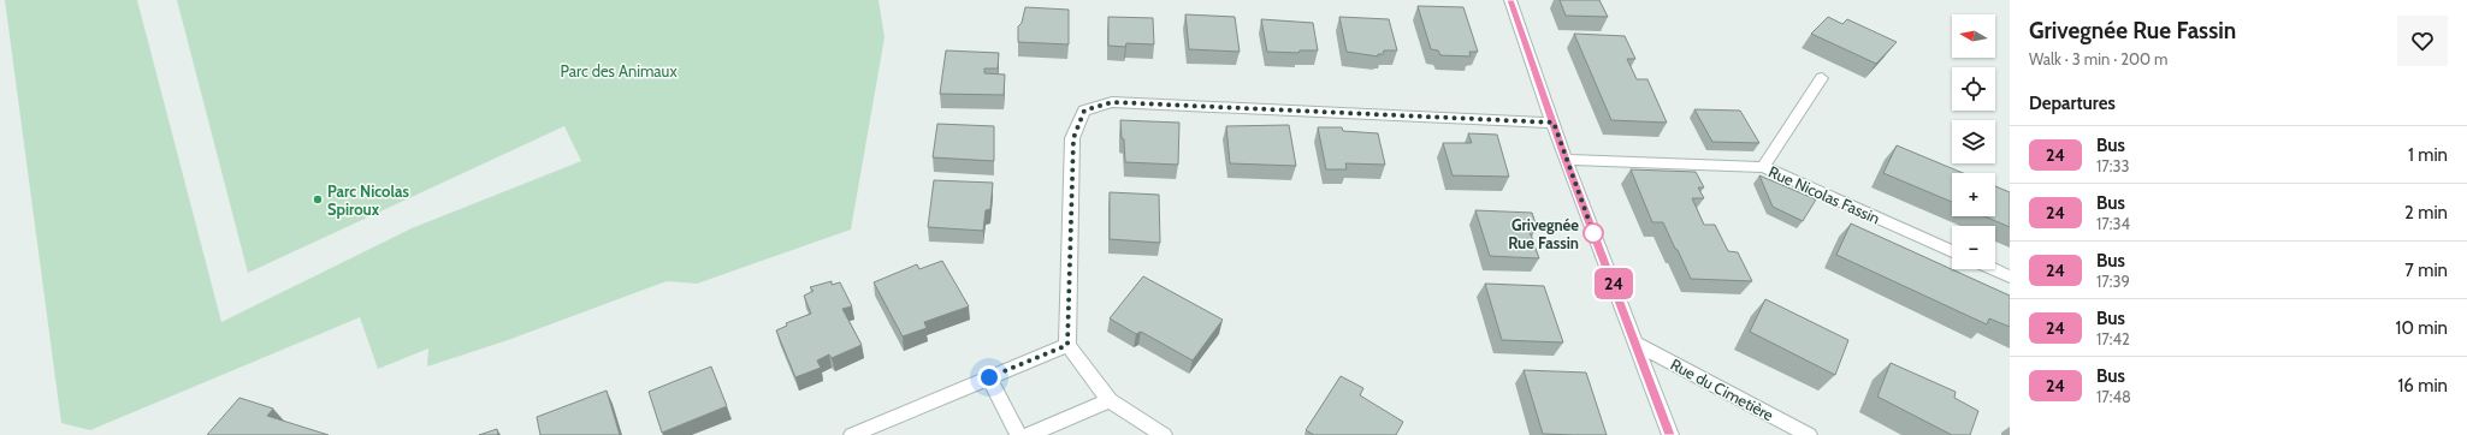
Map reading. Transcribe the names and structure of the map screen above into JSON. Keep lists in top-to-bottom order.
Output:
{
  "streets": {
    "street": ["Rue Nicolas Fassin", "Rue du Cimetière"]
  },
  "parks": ["Parc des Animaux"],
  "places": ["Parc Nicolas Spiroux", "Grivegnée Rue Fassin"],
  "lines": ["bus line 24"],
  "north": "left",
  "page": {
    "on_map": "24",
    "heading": [
      ["Grivegnée Rue Fassin", "Walk · 3 min · 200 m"],
      "Departures"
    ],
    "map_buttons": ["+", "−"],
    "list": [
      {
        "mark": "24",
        "name": "Bus",
        "note": "17:33",
        "value": "1 min"
      },
      {
        "mark": "24",
        "name": "Bus",
        "note": "17:34",
        "value": "2 min"
      },
      {
        "mark": "24",
        "name": "Bus",
        "note": "17:39",
        "value": "7 min"
      },
      {
        "mark": "24",
        "name": "Bus",
        "note": "17:42",
        "value": "10 min"
      },
      {
        "mark": "24",
        "name": "Bus",
        "note": "17:48",
        "value": "16 min"
      }
    ]
  }
}
